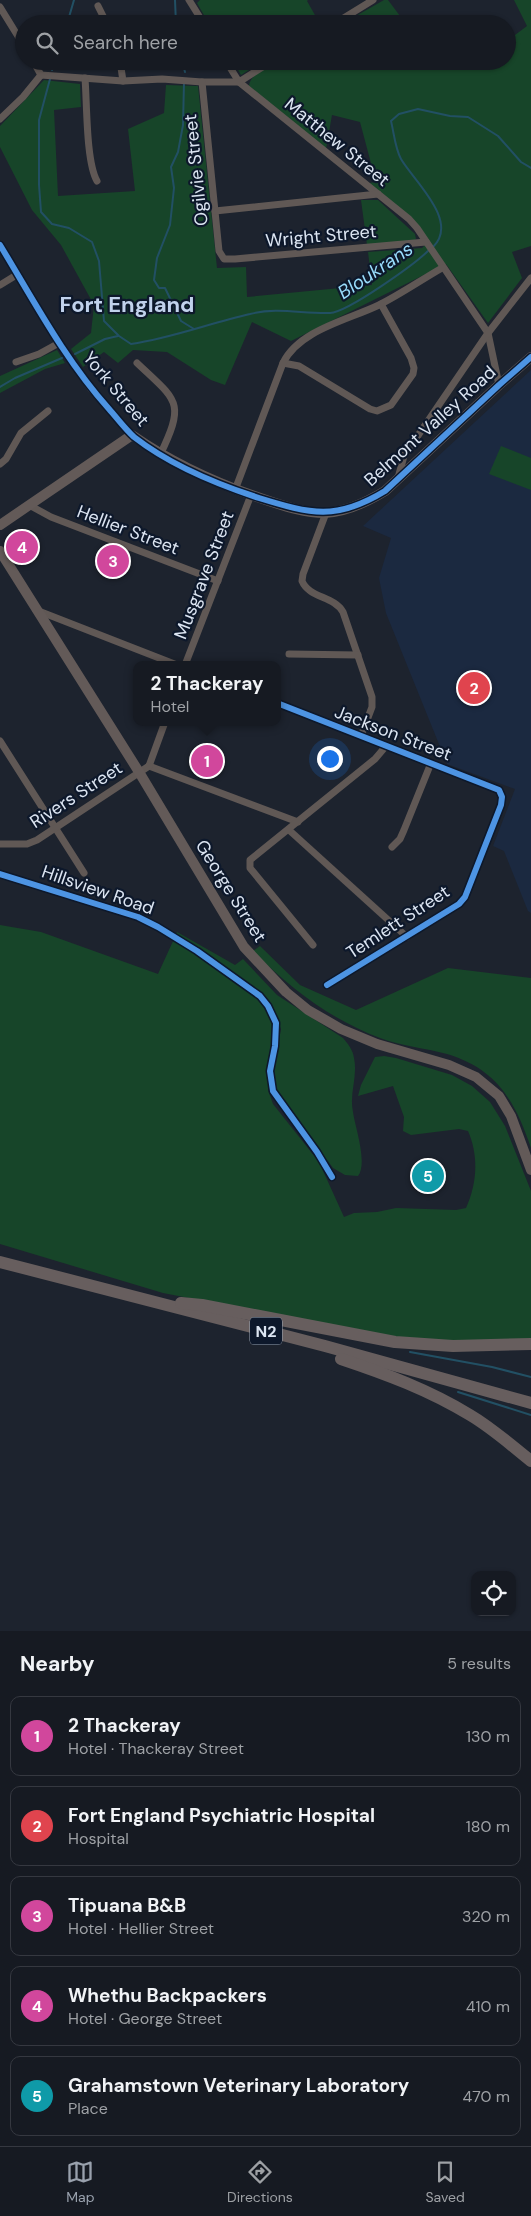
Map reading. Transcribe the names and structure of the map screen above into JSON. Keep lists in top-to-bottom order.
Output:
{
  "streets": {
    "highway": ["N2"],
    "main road": ["York Street", "Belmont Valley Road", "George Street"],
    "street": [
      "Matthew Street",
      "Ogilvie Street",
      "Wright Street",
      "Hellier Street",
      "Musgrave Street",
      "Jackson Street",
      "Rivers Street",
      "Hillsview Road",
      "Temlett Street"
    ]
  },
  "crossings": [
    ["Matthew Street", "Wright Street"],
    ["Matthew Street", "Belmont Valley Road"],
    ["Ogilvie Street", "Wright Street"],
    ["York Street", "Belmont Valley Road"],
    ["York Street", "Musgrave Street"],
    ["Hellier Street", "Musgrave Street"],
    ["Jackson Street", "Temlett Street"],
    ["Rivers Street", "George Street"]
  ],
  "districts": ["Fort England"],
  "water": ["Bloukrans"],
  "page": {
    "search": "Search here",
    "pins": [
      "4",
      "3",
      "2",
      "1",
      "5"
    ],
    "popup": ["2 Thackeray", "Hotel"],
    "heading": ["Nearby", "5 results"],
    "list": [
      {
        "mark": "1",
        "name": "2 Thackeray",
        "note": "Hotel · Thackeray Street",
        "value": "130 m"
      },
      {
        "mark": "2",
        "name": "Fort England Psychiatric Hospital",
        "note": "Hospital",
        "value": "180 m"
      },
      {
        "mark": "3",
        "name": "Tipuana B&B",
        "note": "Hotel · Hellier Street",
        "value": "320 m"
      },
      {
        "mark": "4",
        "name": "Whethu Backpackers",
        "note": "Hotel · George Street",
        "value": "410 m"
      },
      {
        "mark": "5",
        "name": "Grahamstown Veterinary Laboratory",
        "note": "Place",
        "value": "470 m"
      }
    ],
    "nav": ["Map", "Directions", "Saved"]
  }
}
